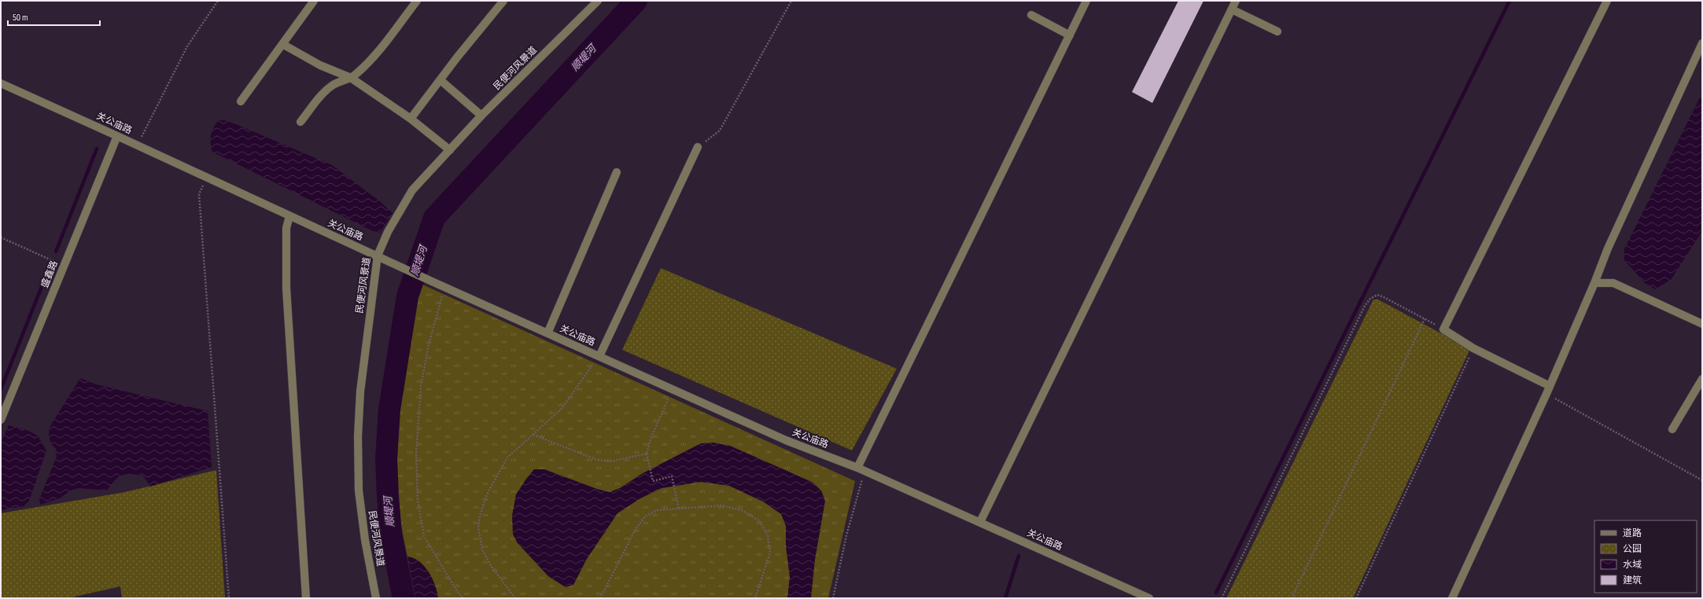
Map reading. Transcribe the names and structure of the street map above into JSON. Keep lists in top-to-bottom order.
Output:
{
  "streets": {
    "street": ["民便河风景道", "关公庙路", "盛鑫路"]
  },
  "crossings": [
    ["民便河风景道", "关公庙路"],
    ["关公庙路", "盛鑫路"]
  ],
  "water": ["顺堤河"],
  "legend": [
    "道路",
    "公园",
    "水域",
    "建筑"
  ],
  "scale_bar": "50 m"
}
